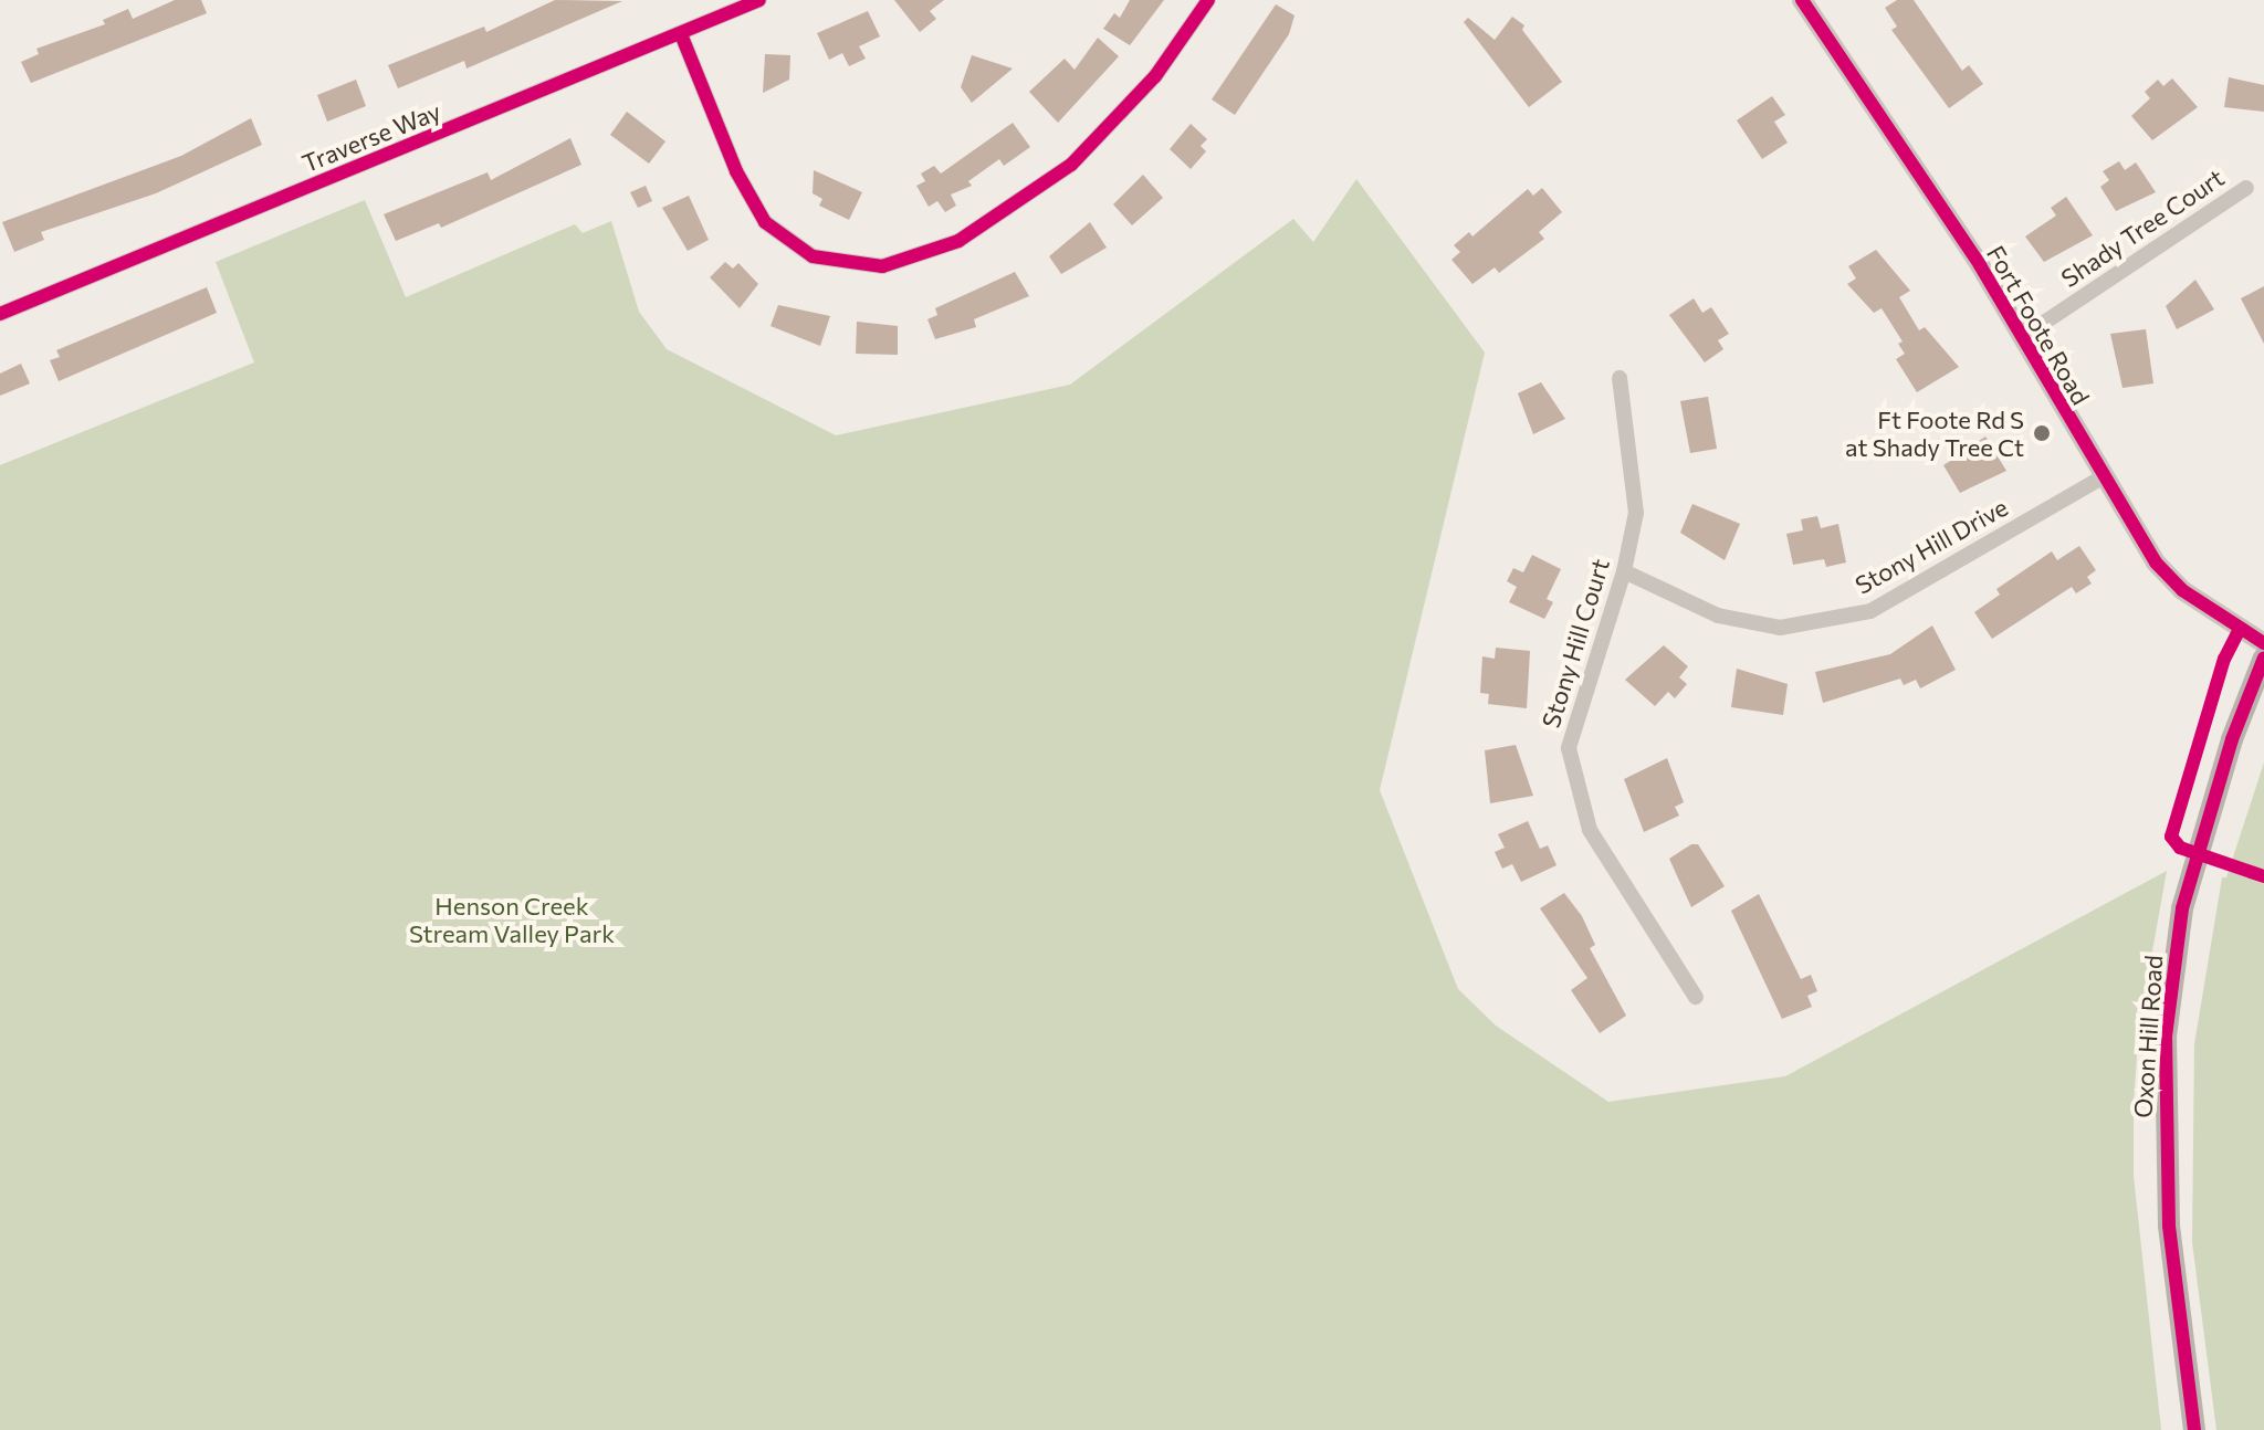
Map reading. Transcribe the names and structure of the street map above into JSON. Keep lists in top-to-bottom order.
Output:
{
  "streets": {
    "main road": ["Oxon Hill Road"],
    "street": [
      "Traverse Way",
      "Shady Tree Court",
      "Fort Foote Road",
      "Stony Hill Drive",
      "Stony Hill Court"
    ]
  },
  "crossings": [
    ["Shady Tree Court", "Fort Foote Road"],
    ["Fort Foote Road", "Stony Hill Drive"],
    ["Stony Hill Drive", "Stony Hill Court"]
  ],
  "parks": ["Henson Creek Stream Valley Park"],
  "places": ["Ft Foote Rd S at Shady Tree Ct"]
}
